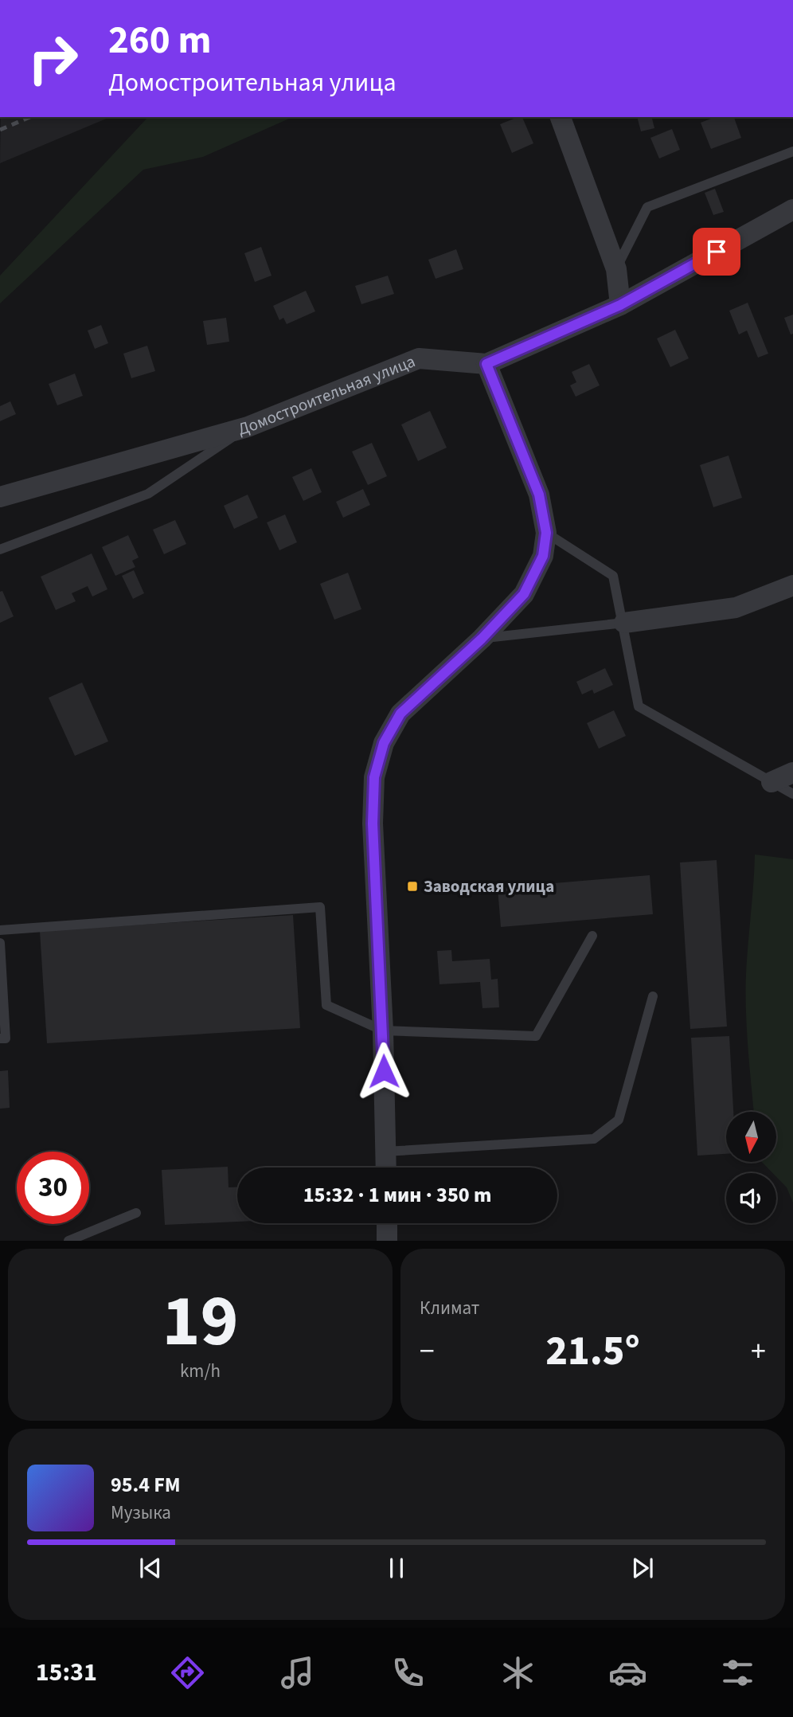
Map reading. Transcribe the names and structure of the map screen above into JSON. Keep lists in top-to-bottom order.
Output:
{
  "streets": {
    "street": ["Домостроительная улица"]
  },
  "places": {
    "transit": ["Заводская улица"]
  },
  "north": "bottom",
  "page": {
    "turn": ["260 m", "Домостроительная улица"],
    "limit": "30",
    "trip": "15:32 · 1 мин · 350 m",
    "tile": [
      ["19", "km/h"],
      "Климат"
    ],
    "heat": ["−", "21.5°", "+"],
    "song": ["95.4 FM", "Музыка"],
    "tabs": "15:31"
  }
}
